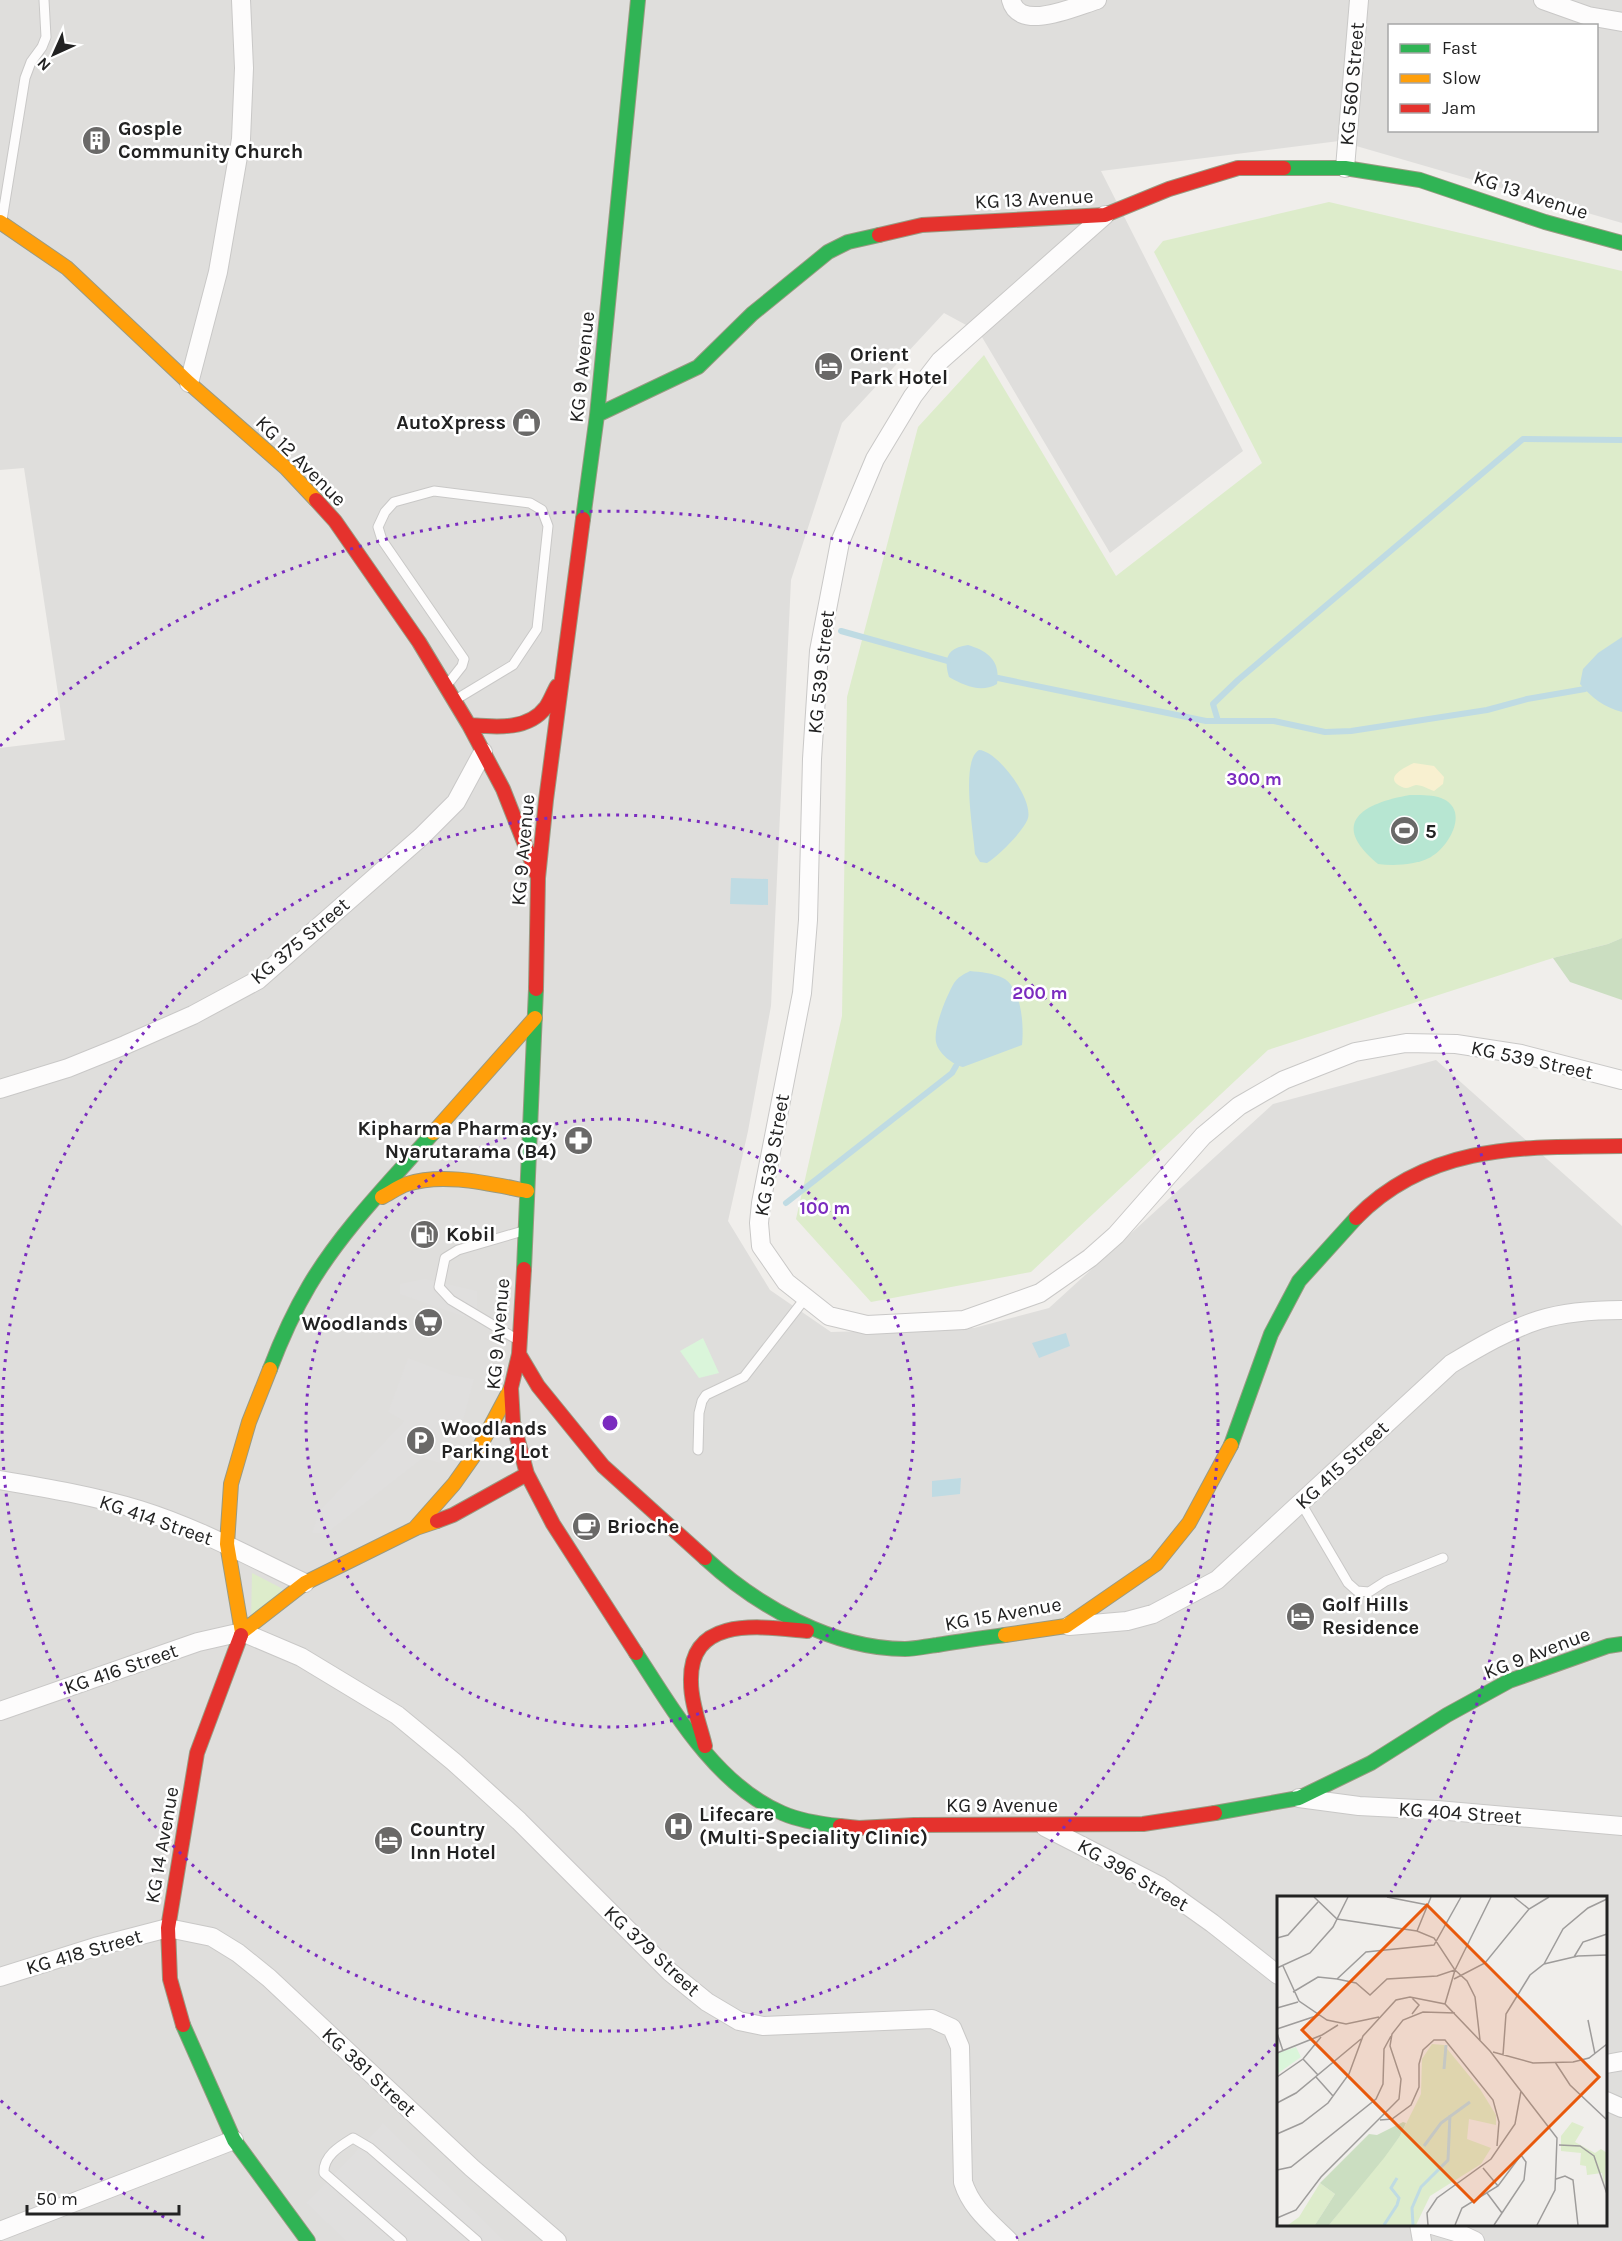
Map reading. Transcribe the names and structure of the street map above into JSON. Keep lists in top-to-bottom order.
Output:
{
  "streets": {
    "main road": [
      "KG 13 Avenue",
      "KG 9 Avenue",
      "KG 12 Avenue",
      "KG 15 Avenue",
      "KG 14 Avenue"
    ],
    "street": [
      "KG 560 Street",
      "KG 539 Street",
      "KG 375 Street",
      "KG 415 Street",
      "KG 414 Street",
      "KG 416 Street",
      "KG 404 Street",
      "KG 396 Street",
      "KG 379 Street",
      "KG 418 Street",
      "KG 381 Street"
    ]
  },
  "crossings": [
    ["KG 560 Street", "KG 13 Avenue"],
    ["KG 13 Avenue", "KG 9 Avenue"],
    ["KG 13 Avenue", "KG 539 Street"],
    ["KG 9 Avenue", "KG 12 Avenue"],
    ["KG 9 Avenue", "KG 15 Avenue"],
    ["KG 9 Avenue", "KG 404 Street"],
    ["KG 9 Avenue", "KG 14 Avenue"],
    ["KG 9 Avenue", "KG 396 Street"],
    ["KG 12 Avenue", "KG 375 Street"],
    ["KG 415 Street", "KG 15 Avenue"],
    ["KG 414 Street", "KG 14 Avenue"],
    ["KG 416 Street", "KG 14 Avenue"],
    ["KG 416 Street", "KG 379 Street"],
    ["KG 14 Avenue", "KG 379 Street"],
    ["KG 14 Avenue", "KG 418 Street"],
    ["KG 14 Avenue", "KG 381 Street"],
    ["KG 418 Street", "KG 381 Street"]
  ],
  "places": {
    "building": ["Gosple Community Church"],
    "hotel": ["Orient Park Hotel", "Golf Hills Residence", "Country Inn Hotel"],
    "shop": ["AutoXpress"],
    "sports": ["5"],
    "pharmacy": ["Kipharma Pharmacy, Nyarutarama (B4)"],
    "fuel station": ["Kobil"],
    "supermarket": ["Woodlands"],
    "parking": ["Woodlands Parking Lot"],
    "cafe": ["Brioche"],
    "hospital": ["Lifecare (Multi-Speciality Clinic)"]
  },
  "legend": ["Fast", "Slow", "Jam"],
  "scale_bar": "50 m",
  "north": "bottom left",
  "rings": ["300 m", "200 m", "100 m"]
}
